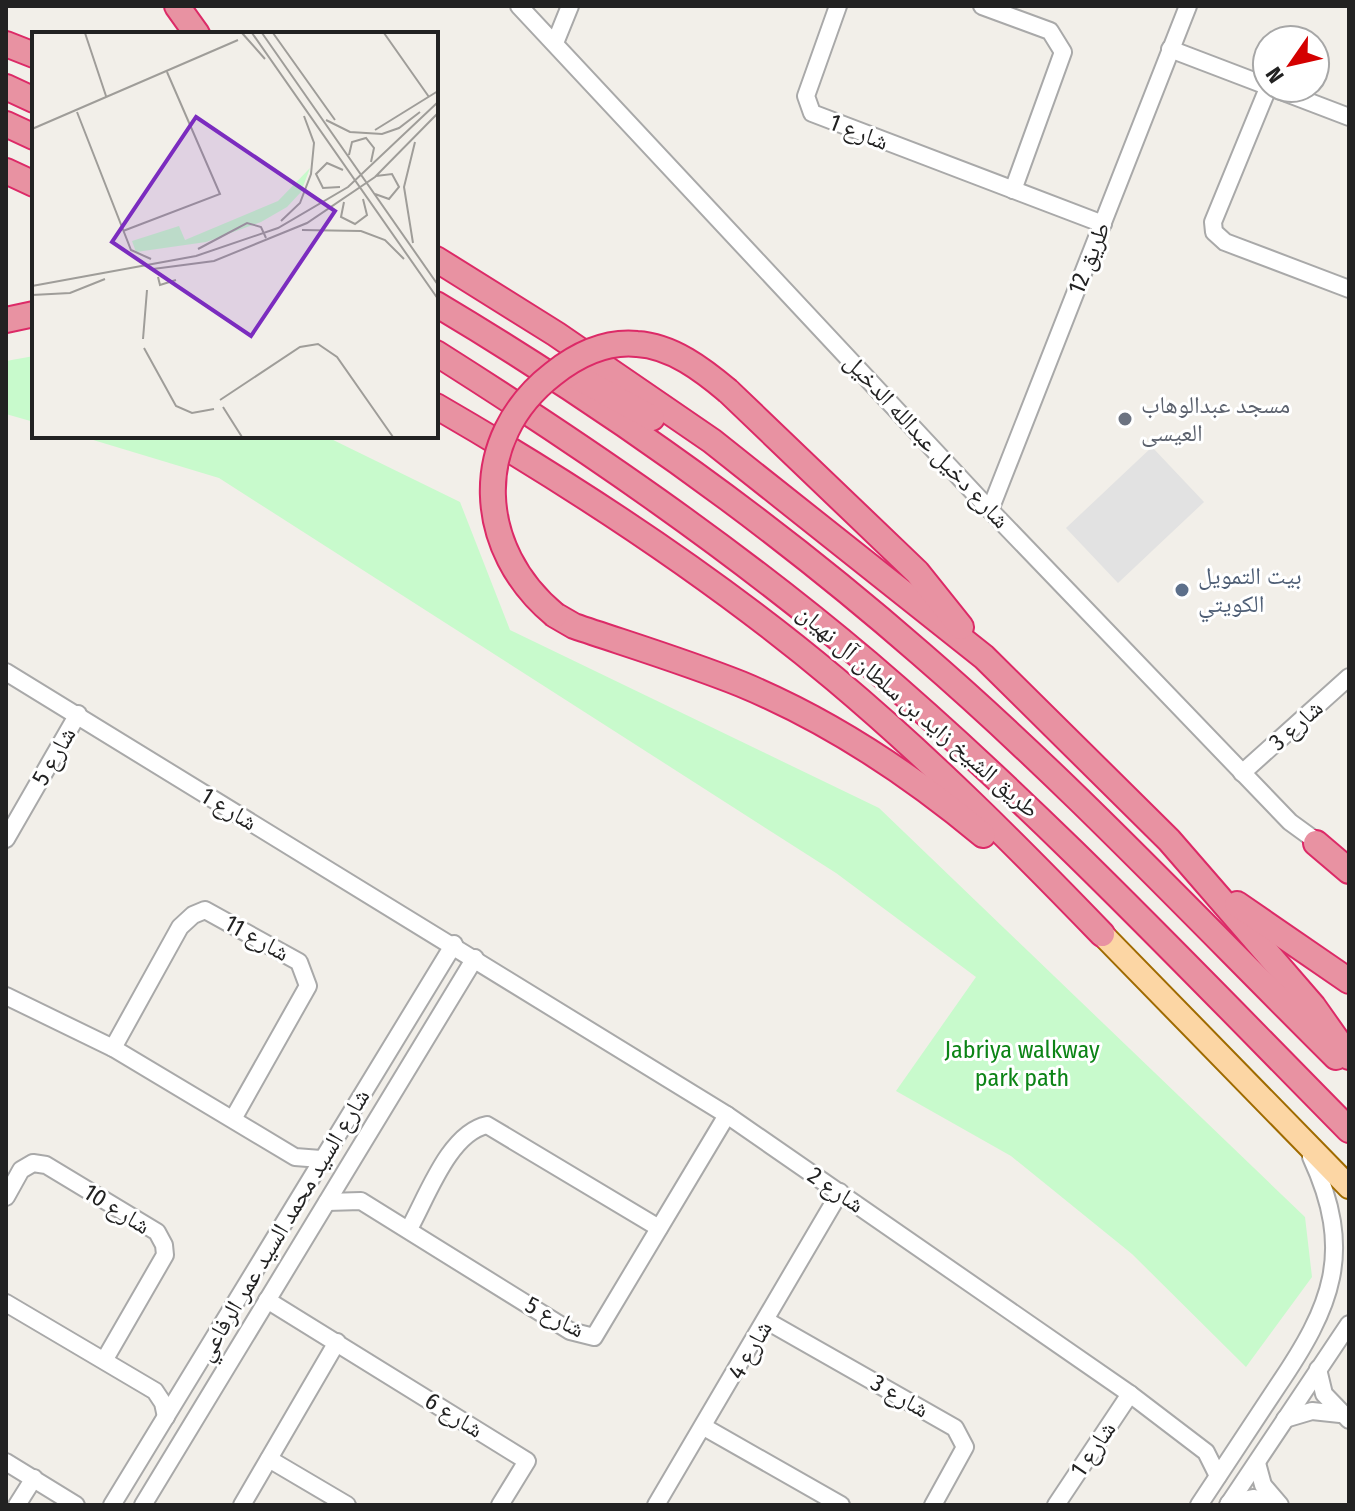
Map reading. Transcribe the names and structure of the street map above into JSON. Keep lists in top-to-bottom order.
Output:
{
  "streets": {
    "highway": ["طريق الشيخ زايد بن سلطان آل نهيان"],
    "street": [
      "شارع 1",
      "طريق 12",
      "شارع دخيل عبدالله الدخيل",
      "شارع 3",
      "شارع 5",
      "شارع 11",
      "شارع 2",
      "شارع 10",
      "شارع السيد محمد السيد عمر الرفاعي",
      "شارع 4",
      "شارع 6"
    ]
  },
  "crossings": [
    ["شارع 1", "طريق 12"],
    ["شارع 1", "شارع 5"],
    ["شارع 1", "شارع 2"],
    ["شارع 1", "شارع السيد محمد السيد عمر الرفاعي"],
    ["طريق 12", "شارع دخيل عبدالله الدخيل"],
    ["شارع دخيل عبدالله الدخيل", "شارع 3"],
    ["شارع 3", "شارع 4"],
    ["شارع 5", "شارع 2"],
    ["شارع 2", "شارع السيد محمد السيد عمر الرفاعي"],
    ["شارع 2", "شارع 4"],
    ["شارع السيد محمد السيد عمر الرفاعي", "شارع 6"]
  ],
  "parks": ["Jabriya walkway park path"],
  "places": ["مسجد عبدالوهاب العيسى", "بيت التمويل الكويتي"],
  "north": "bottom left"
}
